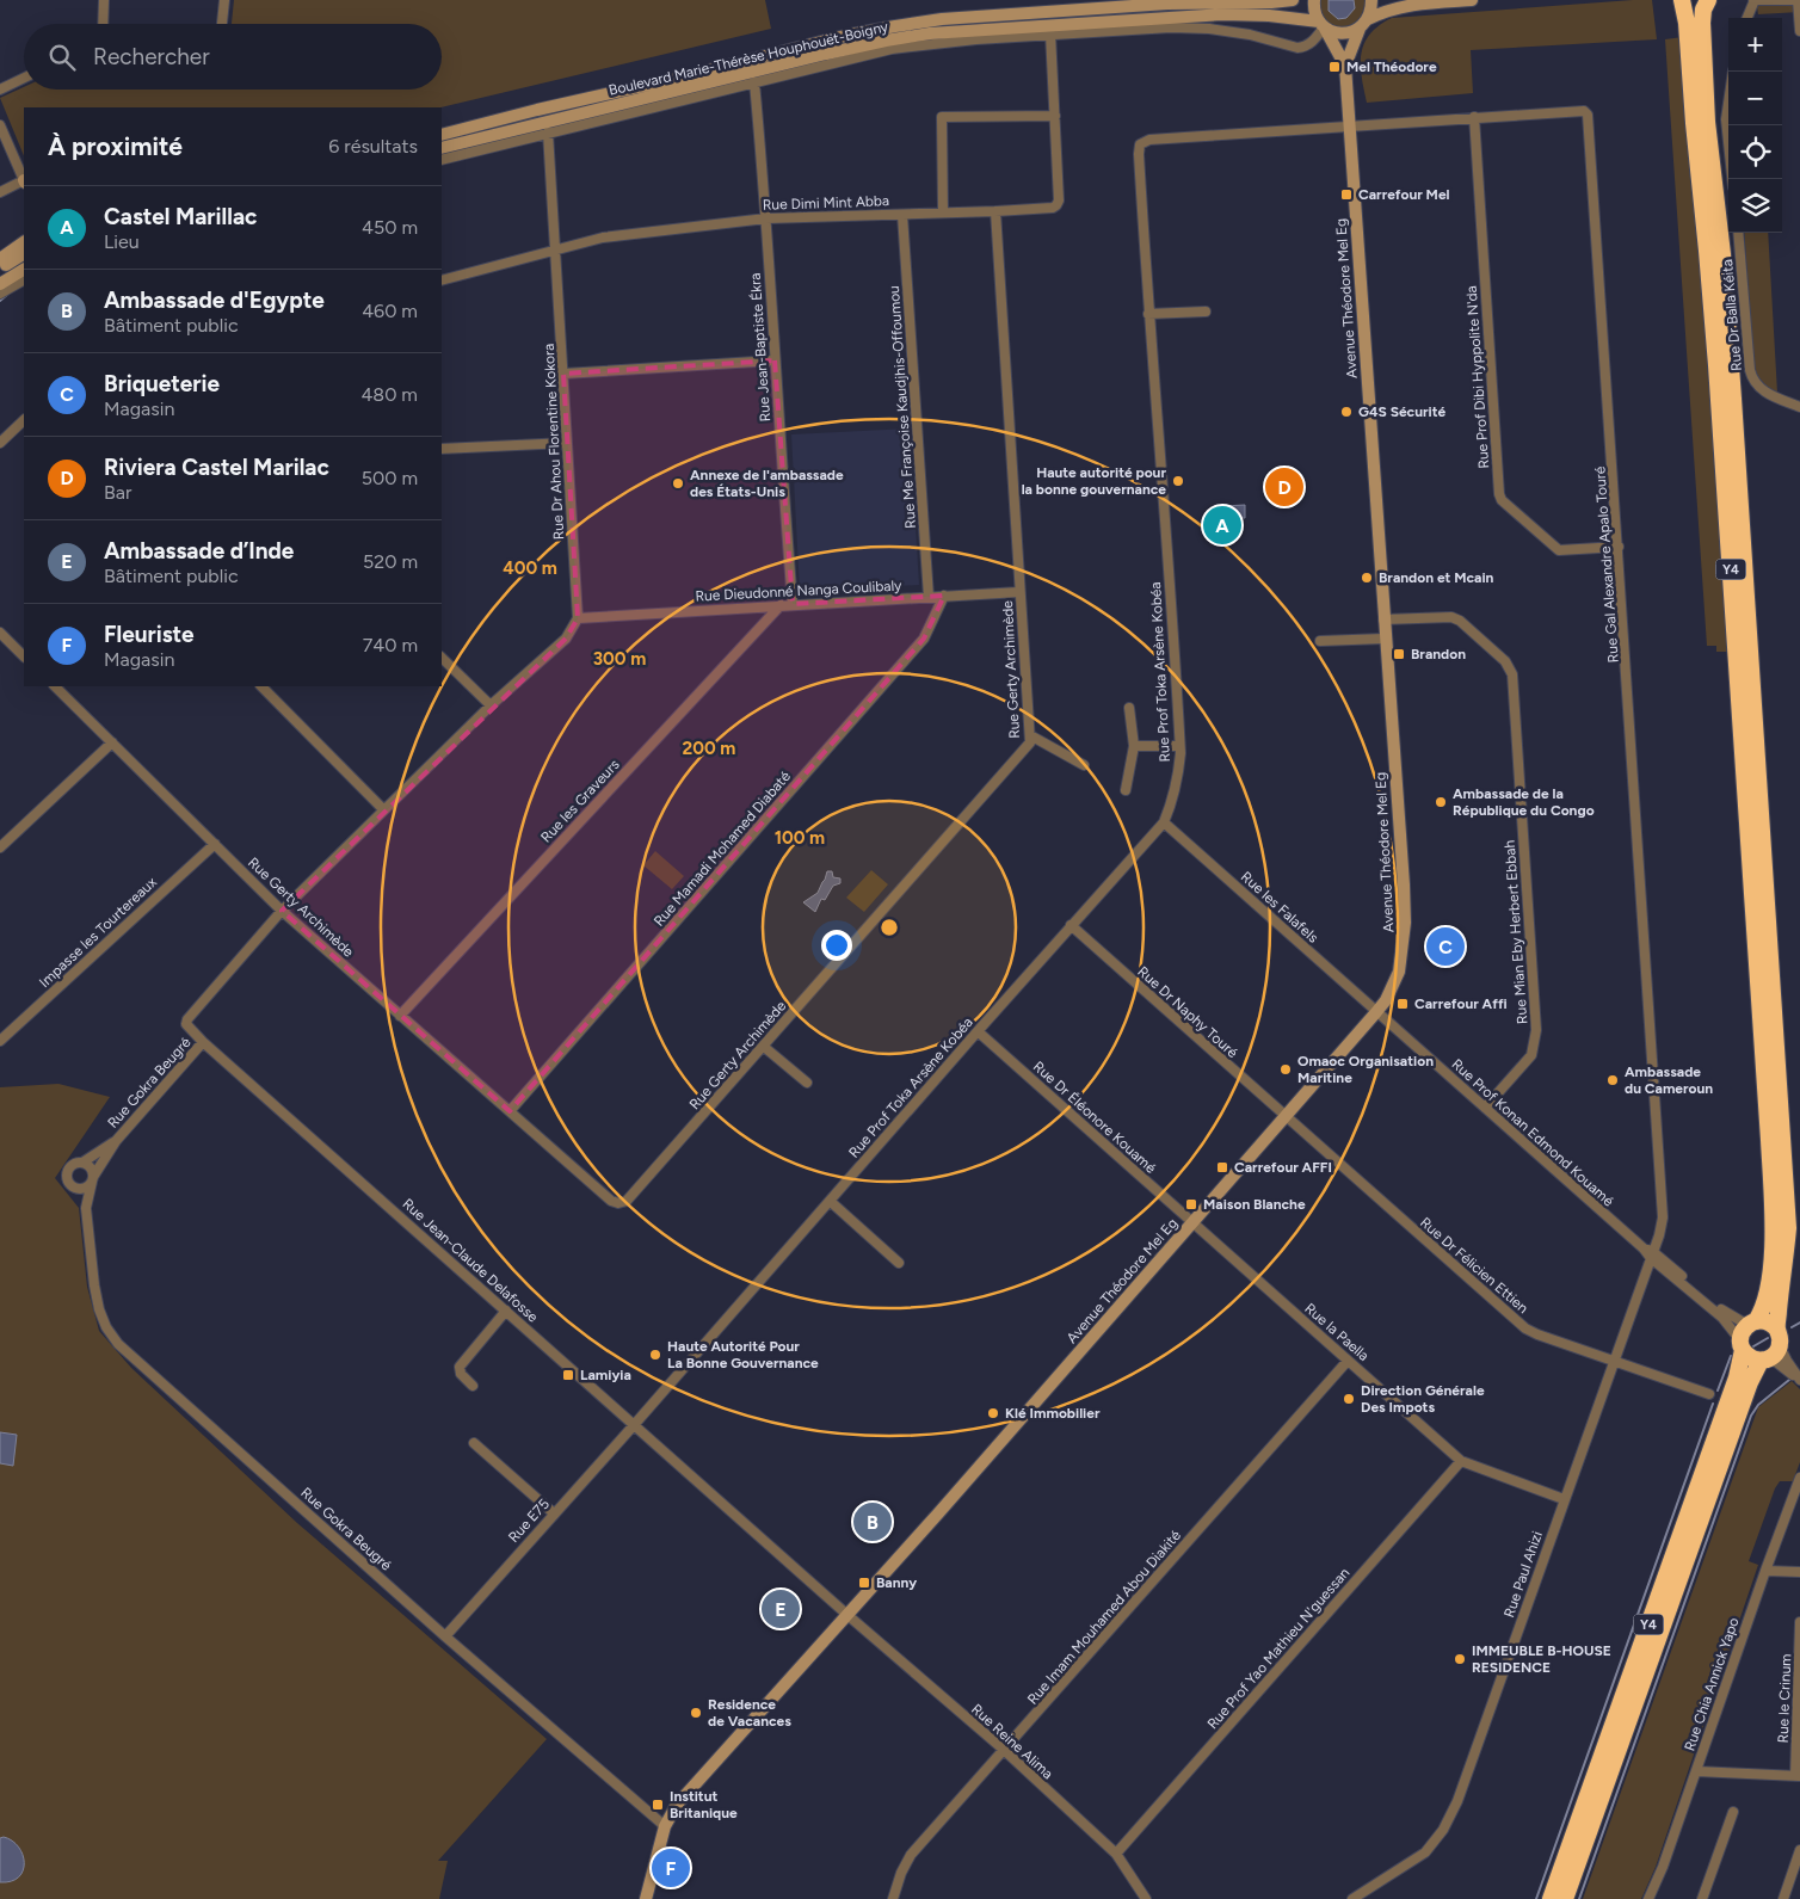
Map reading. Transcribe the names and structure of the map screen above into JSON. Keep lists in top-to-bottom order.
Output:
{
  "streets": {
    "highway": ["Y4"],
    "main road": ["Boulevard Marie-Thérèse Houphouët-Boigny", "Avenue Théodore Mel Eg"],
    "street": [
      "Rue Dimi Mint Abba",
      "Rue Dr Balla Kéita",
      "Rue Jean-Baptiste Ékra",
      "Rue Prof Dibi Hyppolite N'da",
      "Rue Me Françoise Kaudjhis-Offoumou",
      "Rue Dr Ahou Florentine Kokora",
      "Rue Gal Alexandre Apalo Touré",
      "Rue Dieudonné Nanga Coulibaly",
      "Rue Gerty Archimède",
      "Rue Prof Toka Arsène Kobéa",
      "Rue les Graveurs",
      "Rue Mamadi Mohamed Diabaté",
      "Rue les Falafels",
      "Impasse les Tourtereaux",
      "Rue Mian Eby Herbert Ebbah",
      "Rue Dr Naphy Touré",
      "Rue Gokra Beugré",
      "Rue Dr Éléonore Kouamé",
      "Rue Prof Konan Edmond Kouamé",
      "Rue Jean-Claude Delafosse",
      "Rue Dr Félicien Ettien",
      "Rue la Paella",
      "Rue E75",
      "Rue Paul Ahizi",
      "Rue Imam Mouhamed Abou Diakité",
      "Rue Prof Yao Mathieu N'guessan",
      "Rue Chia Annick Yapo",
      "Rue le Crinum",
      "Rue Reine Alima"
    ]
  },
  "crossings": [
    ["Rue Dimi Mint Abba", "Rue Jean-Baptiste Ékra"],
    ["Rue Dimi Mint Abba", "Rue Me Françoise Kaudjhis-Offoumou"],
    ["Rue Dimi Mint Abba", "Rue Dr Ahou Florentine Kokora"],
    ["Rue Dimi Mint Abba", "Rue Gerty Archimède"],
    ["Avenue Théodore Mel Eg", "Rue Gal Alexandre Apalo Touré"],
    ["Avenue Théodore Mel Eg", "Rue Prof Toka Arsène Kobéa"],
    ["Avenue Théodore Mel Eg", "Rue les Falafels"],
    ["Avenue Théodore Mel Eg", "Rue Mian Eby Herbert Ebbah"],
    ["Avenue Théodore Mel Eg", "Rue Dr Naphy Touré"],
    ["Avenue Théodore Mel Eg", "Rue Gokra Beugré"],
    ["Avenue Théodore Mel Eg", "Rue Dr Éléonore Kouamé"],
    ["Avenue Théodore Mel Eg", "Rue Prof Konan Edmond Kouamé"],
    ["Avenue Théodore Mel Eg", "Rue Jean-Claude Delafosse"],
    ["Avenue Théodore Mel Eg", "Rue Dr Félicien Ettien"],
    ["Avenue Théodore Mel Eg", "Rue la Paella"],
    ["Avenue Théodore Mel Eg", "Rue Reine Alima"],
    ["Rue Jean-Baptiste Ékra", "Rue Dieudonné Nanga Coulibaly"],
    ["Rue Prof Dibi Hyppolite N'da", "Rue Gal Alexandre Apalo Touré"],
    ["Rue Me Françoise Kaudjhis-Offoumou", "Rue Dieudonné Nanga Coulibaly"],
    ["Rue Dr Ahou Florentine Kokora", "Rue Dieudonné Nanga Coulibaly"],
    ["Rue Gal Alexandre Apalo Touré", "Rue Prof Toka Arsène Kobéa"],
    ["Rue Gal Alexandre Apalo Touré", "Rue Prof Konan Edmond Kouamé"],
    ["Rue Gal Alexandre Apalo Touré", "Rue Paul Ahizi"],
    ["Y4", "Rue Prof Konan Edmond Kouamé"],
    ["Rue Dieudonné Nanga Coulibaly", "Rue Gerty Archimède"],
    ["Rue Dieudonné Nanga Coulibaly", "Rue les Graveurs"],
    ["Rue Dieudonné Nanga Coulibaly", "Rue Mamadi Mohamed Diabaté"],
    ["Rue Gerty Archimède", "Rue les Graveurs"],
    ["Rue Gerty Archimède", "Rue Mamadi Mohamed Diabaté"],
    ["Rue Gerty Archimède", "Impasse les Tourtereaux"],
    ["Rue Gerty Archimède", "Rue Jean-Claude Delafosse"],
    ["Rue Prof Toka Arsène Kobéa", "Rue les Falafels"],
    ["Rue Prof Toka Arsène Kobéa", "Rue Dr Naphy Touré"],
    ["Rue Prof Toka Arsène Kobéa", "Rue Dr Éléonore Kouamé"],
    ["Rue Prof Toka Arsène Kobéa", "Rue Jean-Claude Delafosse"],
    ["Rue Prof Toka Arsène Kobéa", "Rue E75"],
    ["Rue les Falafels", "Rue Prof Konan Edmond Kouamé"],
    ["Rue Mian Eby Herbert Ebbah", "Rue Prof Konan Edmond Kouamé"],
    ["Rue Dr Naphy Touré", "Rue Dr Félicien Ettien"],
    ["Rue Gokra Beugré", "Rue Jean-Claude Delafosse"],
    ["Rue Gokra Beugré", "Rue E75"],
    ["Rue Dr Éléonore Kouamé", "Rue la Paella"],
    ["Rue Prof Konan Edmond Kouamé", "Rue Paul Ahizi"],
    ["Rue Jean-Claude Delafosse", "Rue E75"],
    ["Rue Jean-Claude Delafosse", "Rue Reine Alima"],
    ["Rue Dr Félicien Ettien", "Rue Paul Ahizi"],
    ["Rue la Paella", "Rue Paul Ahizi"],
    ["Rue la Paella", "Rue Imam Mouhamed Abou Diakité"],
    ["Rue la Paella", "Rue Prof Yao Mathieu N'guessan"],
    ["Rue Imam Mouhamed Abou Diakité", "Rue Reine Alima"],
    ["Rue Prof Yao Mathieu N'guessan", "Rue Reine Alima"]
  ],
  "places": {
    "transit": [
      "Mel Théodore",
      "Carrefour Mel",
      "Brandon",
      "Carrefour Affi",
      "Carrefour AFFI",
      "Maison Blanche",
      "Lamiyia",
      "Banny",
      "Institut Britanique"
    ],
    "other": [
      "G4S Sécurité",
      "Haute autorité pour la bonne gouvernance",
      "Annexe de l'ambassade des États-Unis",
      "Brandon et Mcain",
      "Ambassade de la République du Congo",
      "Omaoc Organisation Maritine",
      "Ambassade du Cameroun",
      "Haute Autorité Pour La Bonne Gouvernance",
      "Direction Générale Des Impots",
      "Klé Immobilier",
      "IMMEUBLE B-HOUSE RESIDENCE",
      "Residence de Vacances"
    ]
  },
  "page": {
    "map_buttons": ["+", "−"],
    "search": "Rechercher",
    "heading": ["À proximité", "6 résultats"],
    "list": [
      {
        "mark": "A",
        "name": "Castel Marillac",
        "note": "Lieu",
        "value": "450 m"
      },
      {
        "mark": "B",
        "name": "Ambassade d'Egypte",
        "note": "Bâtiment public",
        "value": "460 m"
      },
      {
        "mark": "C",
        "name": "Briqueterie",
        "note": "Magasin",
        "value": "480 m"
      },
      {
        "mark": "D",
        "name": "Riviera Castel Marilac",
        "note": "Bar",
        "value": "500 m"
      },
      {
        "mark": "E",
        "name": "Ambassade d’Inde",
        "note": "Bâtiment public",
        "value": "520 m"
      },
      {
        "mark": "F",
        "name": "Fleuriste",
        "note": "Magasin",
        "value": "740 m"
      }
    ],
    "pins": [
      "D",
      "A",
      "C",
      "B",
      "E",
      "F"
    ]
  },
  "rings": [
    "400 m",
    "300 m",
    "200 m",
    "100 m"
  ]
}
